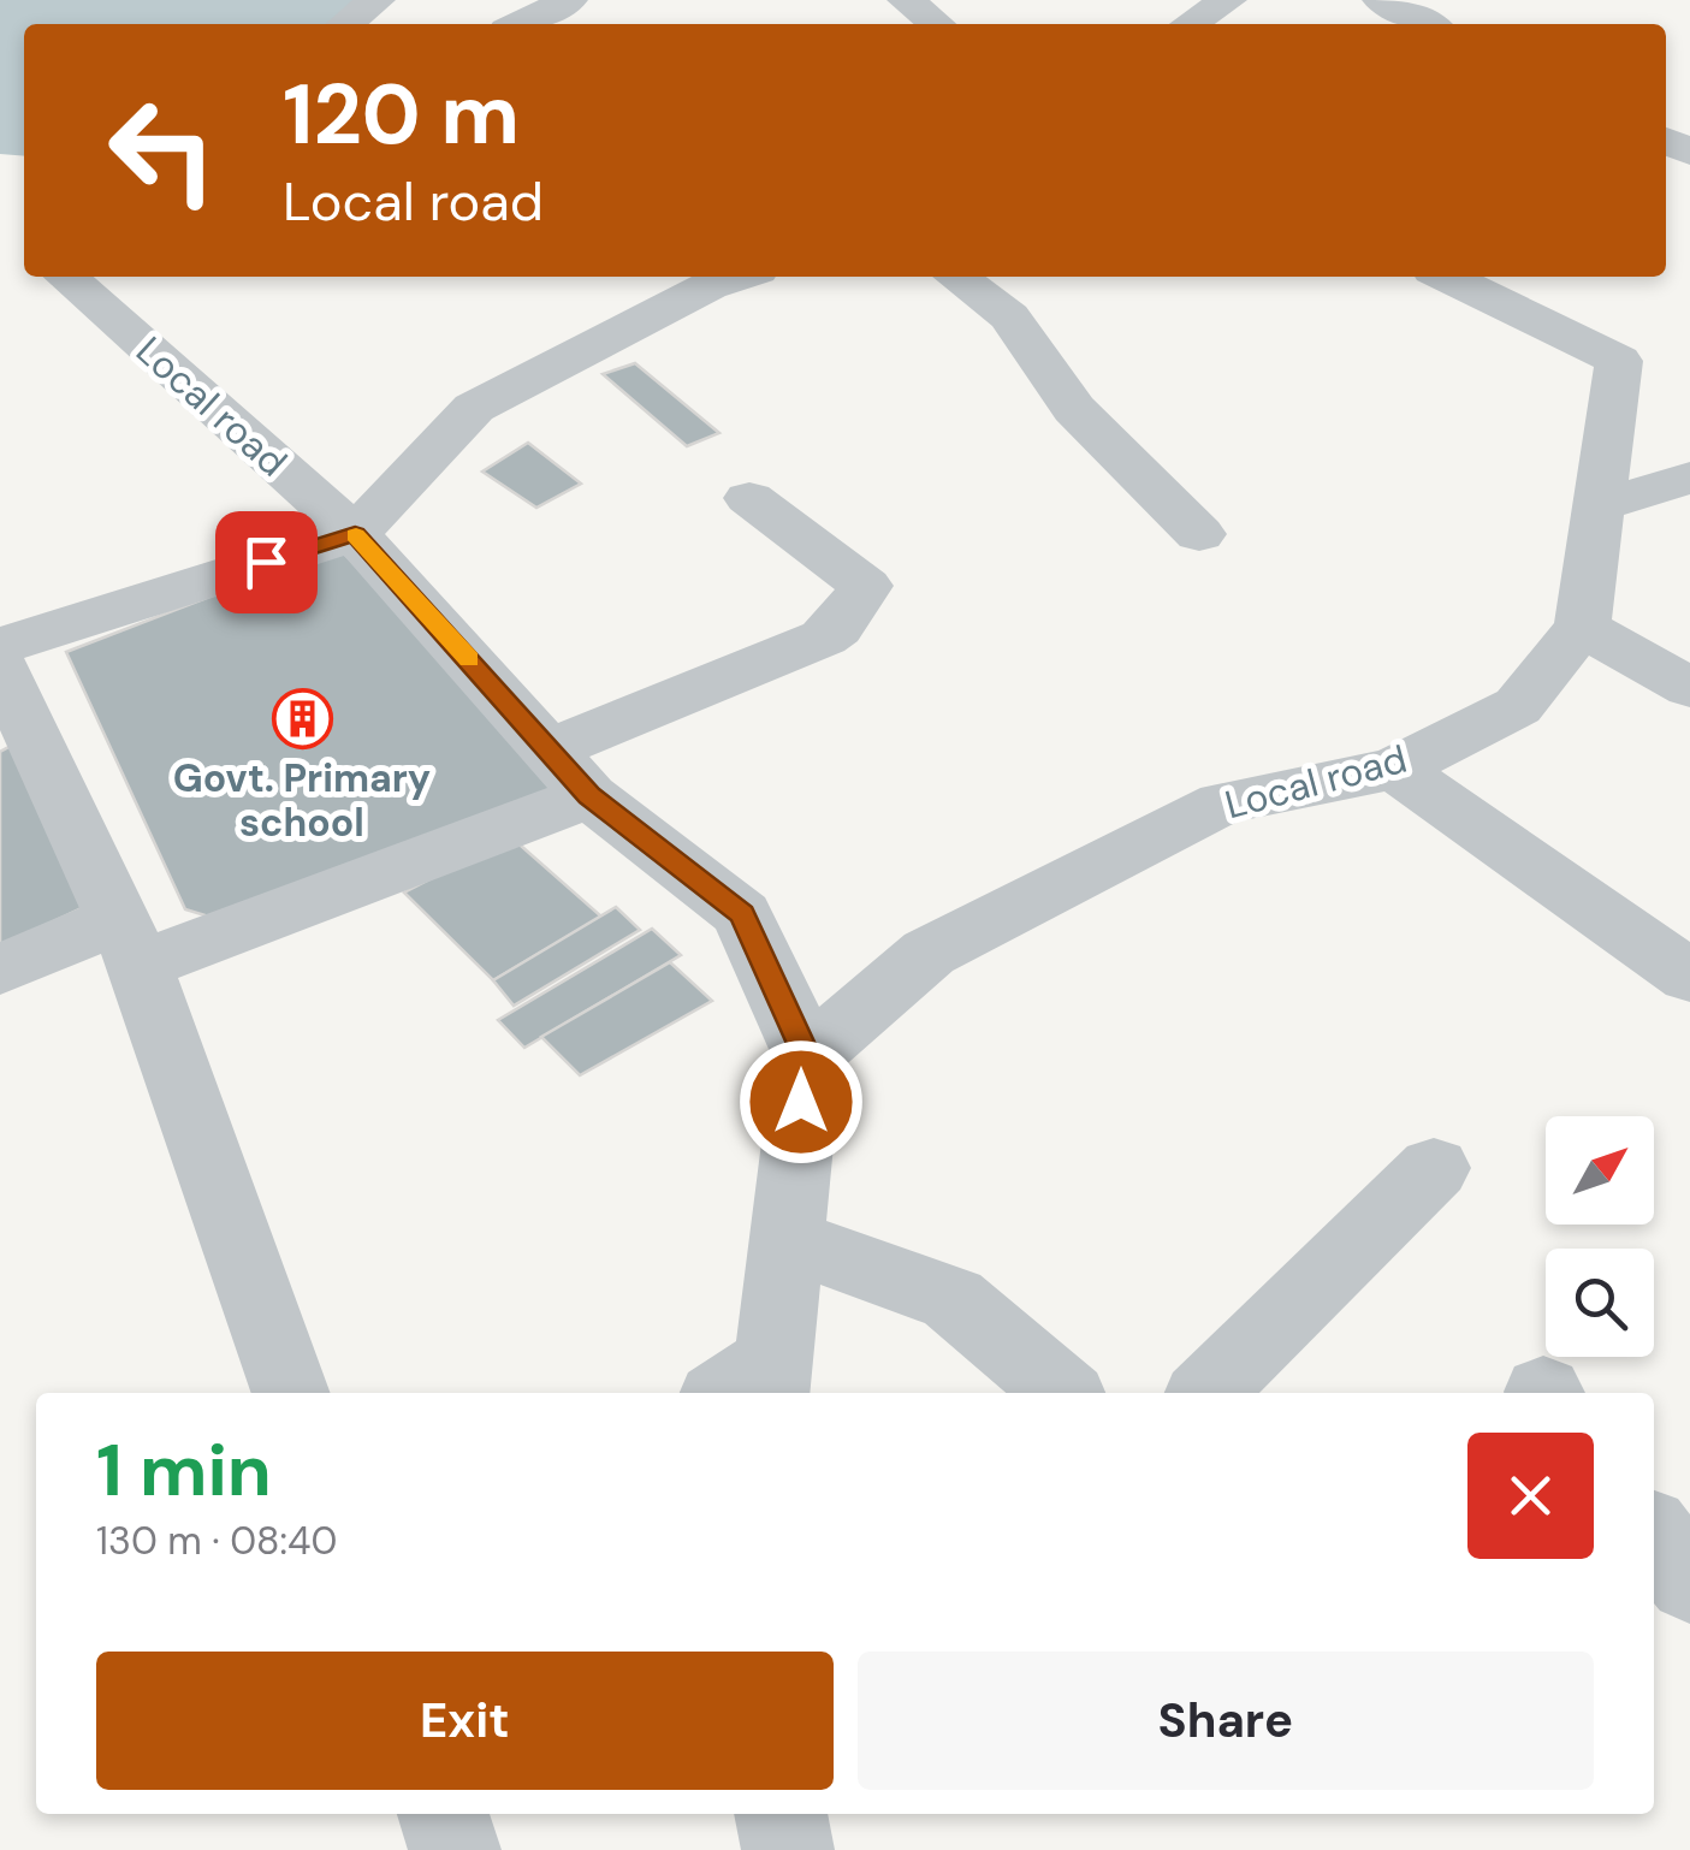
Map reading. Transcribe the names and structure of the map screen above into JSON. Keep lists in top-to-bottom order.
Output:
{
  "streets": {
    "street": ["Local road"]
  },
  "places": {
    "building": ["Govt. Primary school"]
  },
  "north": "top right",
  "page": {
    "turn": ["120 m", "Local road"],
    "heading": ["1 min", "130 m · 08:40"],
    "buttons": ["Exit", "Share"]
  }
}
